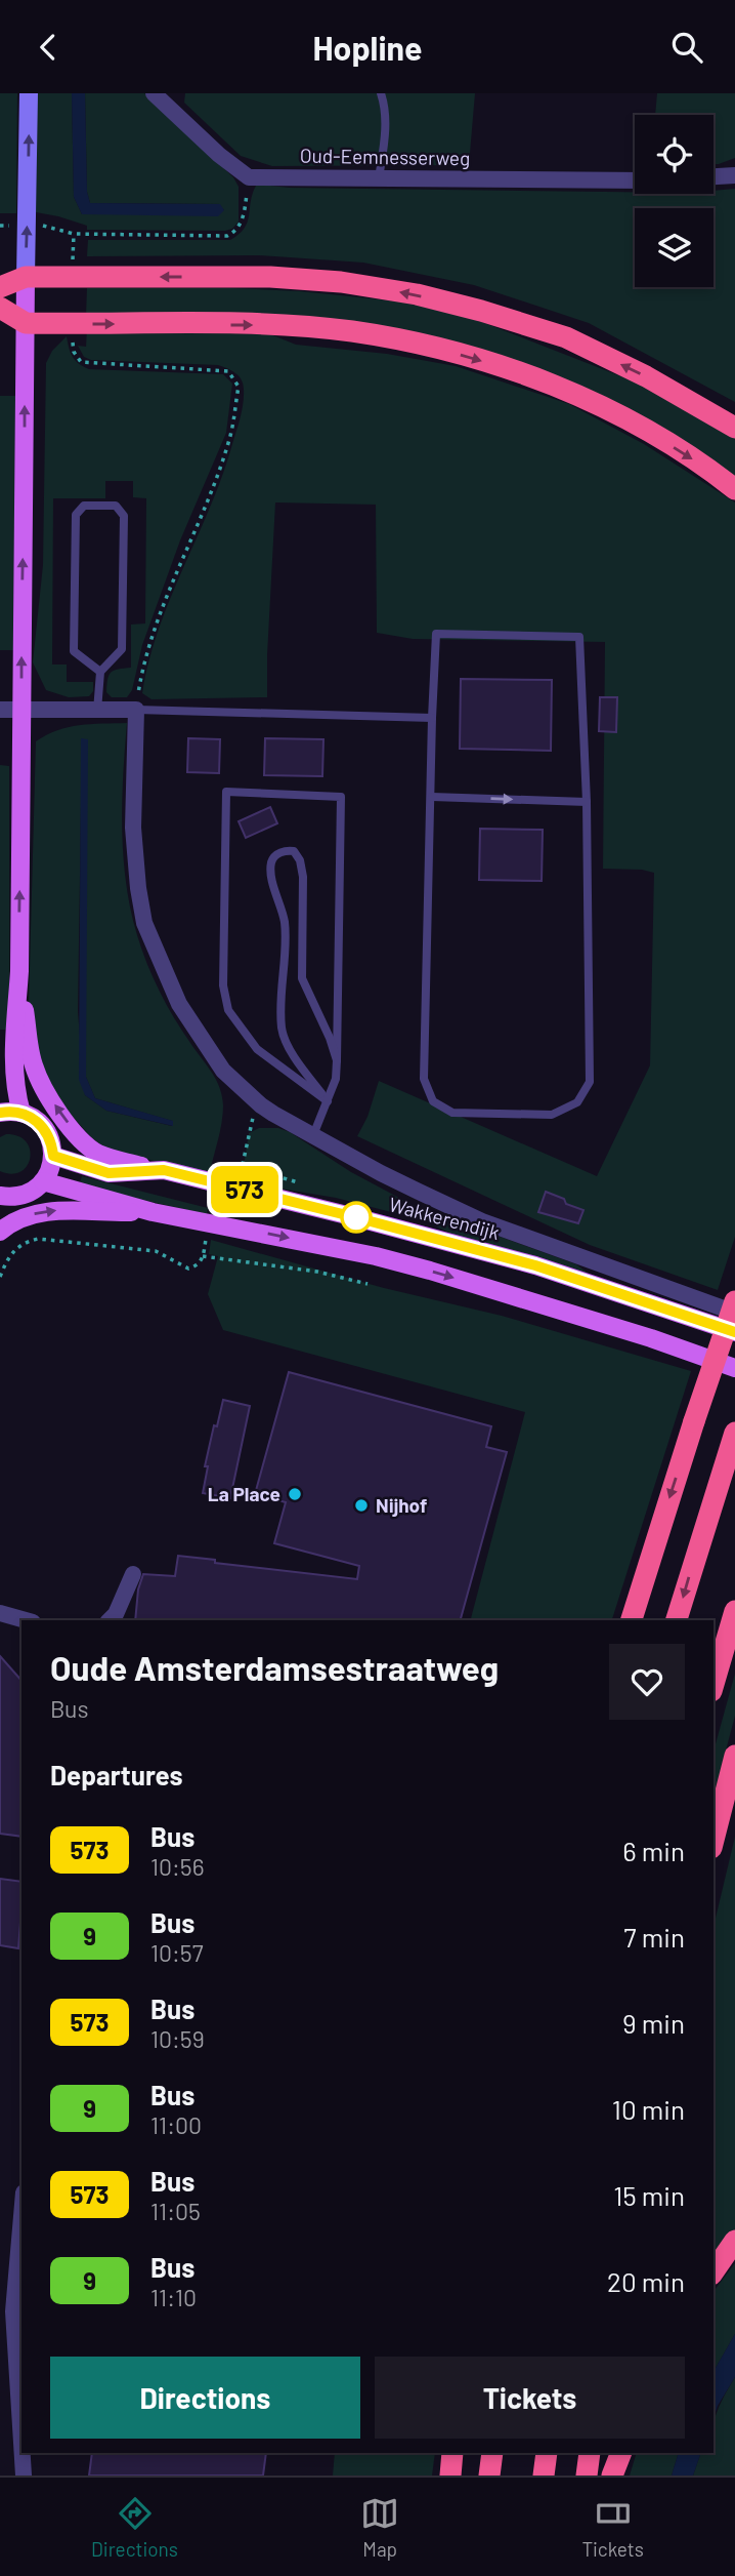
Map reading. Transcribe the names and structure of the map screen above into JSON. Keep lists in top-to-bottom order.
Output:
{
  "streets": {
    "main road": ["Wakkerendijk"],
    "street": ["Oud-Eemnesserweg"]
  },
  "places": ["La Place", "Nijhof"],
  "lines": ["bus line 573"],
  "page": {
    "header": "Hopline",
    "on_map": "573",
    "heading": [
      ["Oude Amsterdamsestraatweg", "Bus"],
      "Departures"
    ],
    "list": [
      {
        "mark": "573",
        "name": "Bus",
        "note": "10:56",
        "value": "6 min"
      },
      {
        "mark": "9",
        "name": "Bus",
        "note": "10:57",
        "value": "7 min"
      },
      {
        "mark": "573",
        "name": "Bus",
        "note": "10:59",
        "value": "9 min"
      },
      {
        "mark": "9",
        "name": "Bus",
        "note": "11:00",
        "value": "10 min"
      },
      {
        "mark": "573",
        "name": "Bus",
        "note": "11:05",
        "value": "15 min"
      },
      {
        "mark": "9",
        "name": "Bus",
        "note": "11:10",
        "value": "20 min"
      }
    ],
    "buttons": ["Directions", "Tickets"],
    "tabs": ["Directions", "Map", "Tickets"]
  }
}
